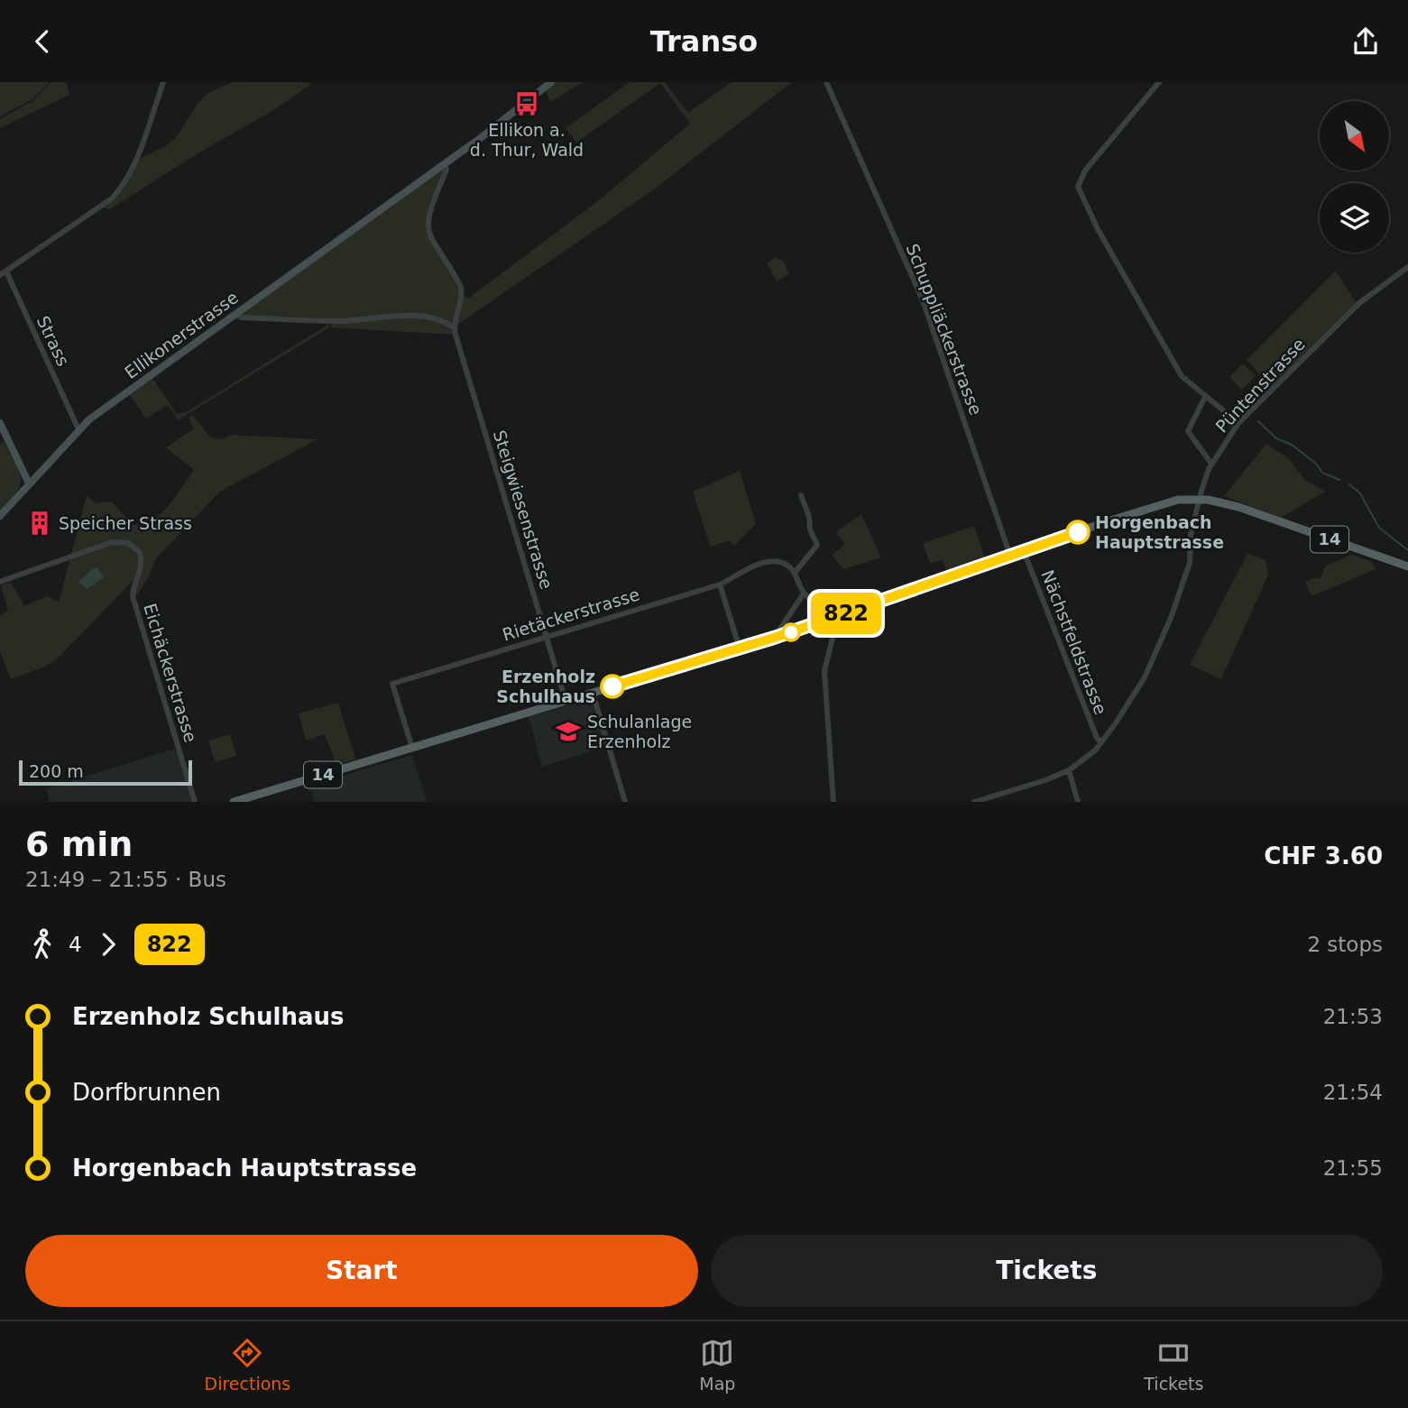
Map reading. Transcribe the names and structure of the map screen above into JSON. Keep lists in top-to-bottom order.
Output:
{
  "streets": {
    "main road": ["14"],
    "street": [
      "Schuppliäckerstrasse",
      "Ellikonerstrasse",
      "Strass",
      "Püntenstrasse",
      "Steigwiesenstrasse",
      "Rietäckerstrasse",
      "Nächstfeldstrasse",
      "Eichäckerstrasse"
    ]
  },
  "crossings": [
    ["Schuppliäckerstrasse", "14"],
    ["Ellikonerstrasse", "Strass"],
    ["Ellikonerstrasse", "Steigwiesenstrasse"],
    ["Püntenstrasse", "14"],
    ["Püntenstrasse", "Nächstfeldstrasse"],
    ["Steigwiesenstrasse", "14"],
    ["Steigwiesenstrasse", "Rietäckerstrasse"],
    ["14", "Rietäckerstrasse"],
    ["14", "Nächstfeldstrasse"]
  ],
  "places": {
    "bus stop": ["Ellikon a. d. Thur, Wald"],
    "building": ["Speicher Strass"],
    "other": ["Horgenbach Hauptstrasse", "Erzenholz Schulhaus"],
    "school or university": ["Schulanlage Erzenholz"]
  },
  "lines": ["bus line 822"],
  "scale_bar": "200 m",
  "north": "bottom right",
  "page": {
    "header": "Transo",
    "on_map": "822",
    "scale": "200 m",
    "heading": ["6 min", "21:49 – 21:55 · Bus", "CHF 3.60"],
    "legs": ["4", "822", "2 stops"],
    "list": [
      {
        "name": "Erzenholz Schulhaus",
        "value": "21:53"
      },
      {
        "name": "Dorfbrunnen",
        "value": "21:54"
      },
      {
        "name": "Horgenbach Hauptstrasse",
        "value": "21:55"
      }
    ],
    "buttons": ["Start", "Tickets"],
    "tabs": ["Directions", "Map", "Tickets"]
  }
}
